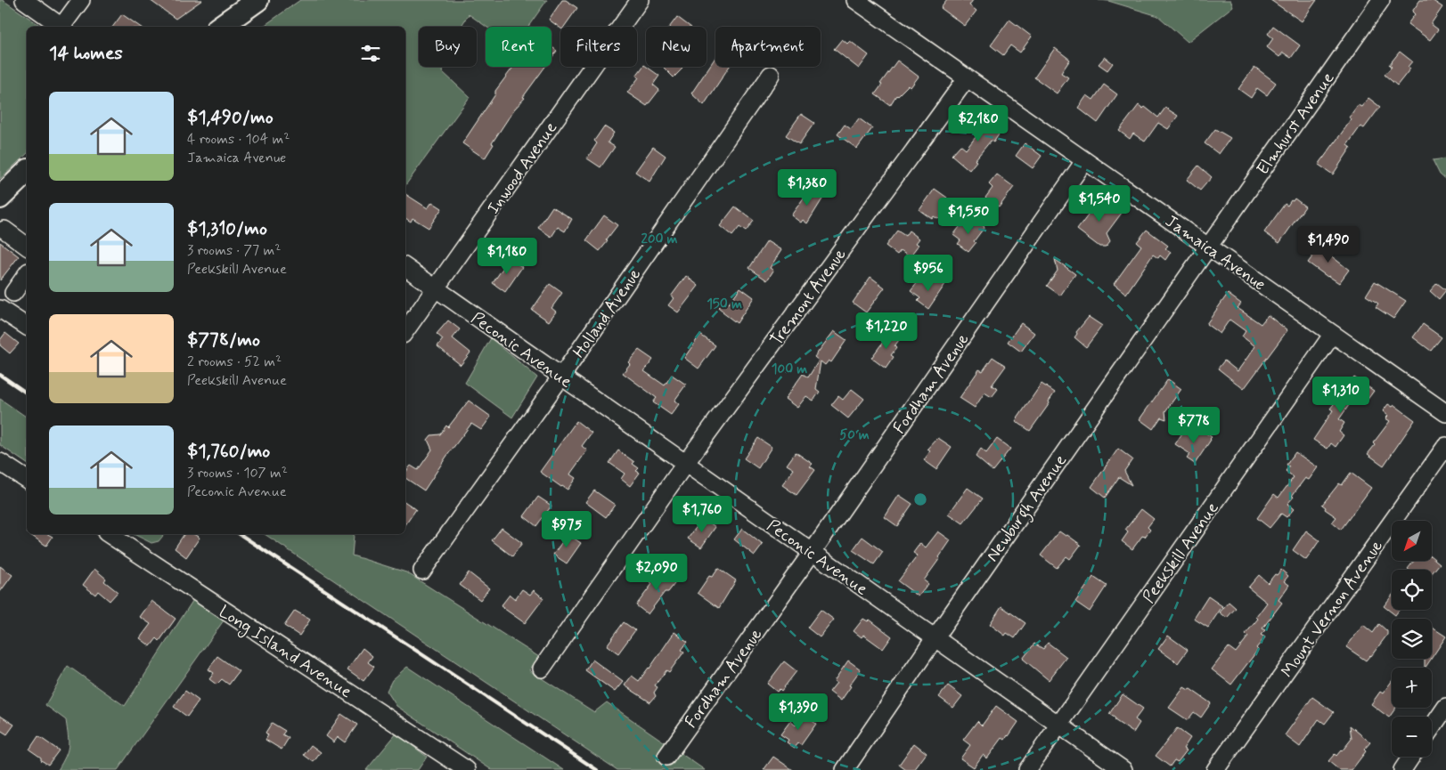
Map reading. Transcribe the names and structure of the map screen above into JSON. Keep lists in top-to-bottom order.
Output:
{
  "streets": {
    "street": [
      "Elmhurst Avenue",
      "Inwood Avenue",
      "Jamaica Avenue",
      "Tremont Avenue",
      "Holland Avenue",
      "Peconic Avenue",
      "Fordham Avenue",
      "Newburgh Avenue",
      "Peekskill Avenue",
      "Mount Vernon Avenue",
      "Long Island Avenue"
    ]
  },
  "crossings": [
    ["Elmhurst Avenue", "Jamaica Avenue"],
    ["Elmhurst Avenue", "Newburgh Avenue"],
    ["Inwood Avenue", "Peconic Avenue"],
    ["Jamaica Avenue", "Tremont Avenue"],
    ["Jamaica Avenue", "Fordham Avenue"],
    ["Jamaica Avenue", "Newburgh Avenue"],
    ["Jamaica Avenue", "Peekskill Avenue"],
    ["Tremont Avenue", "Peconic Avenue"],
    ["Holland Avenue", "Peconic Avenue"],
    ["Peconic Avenue", "Fordham Avenue"],
    ["Peconic Avenue", "Newburgh Avenue"],
    ["Peconic Avenue", "Peekskill Avenue"]
  ],
  "north": "bottom left",
  "page": {
    "chip": [
      "Buy",
      "Rent",
      "Filters",
      "New",
      "Apartment"
    ],
    "heading": "14 homes",
    "list": [
      {
        "name": "$1,490/mo",
        "note": "4 rooms · 104 m² · Jamaica Avenue"
      },
      {
        "name": "$1,310/mo",
        "note": "3 rooms · 77 m² · Peekskill Avenue"
      },
      {
        "name": "$778/mo",
        "note": "2 rooms · 52 m² · Peekskill Avenue"
      },
      {
        "name": "$1,760/mo",
        "note": "3 rooms · 107 m² · Peconic Avenue"
      }
    ],
    "price": [
      "$2,180",
      "$1,380",
      "$1,540",
      "$1,550",
      "$1,490",
      "$1,180",
      "$956",
      "$1,220",
      "$1,310",
      "$778",
      "$1,760",
      "$975",
      "$2,090",
      "$1,390"
    ],
    "map_buttons": ["+", "−"]
  },
  "rings": [
    "200 m",
    "150 m",
    "100 m",
    "50 m"
  ]
}
